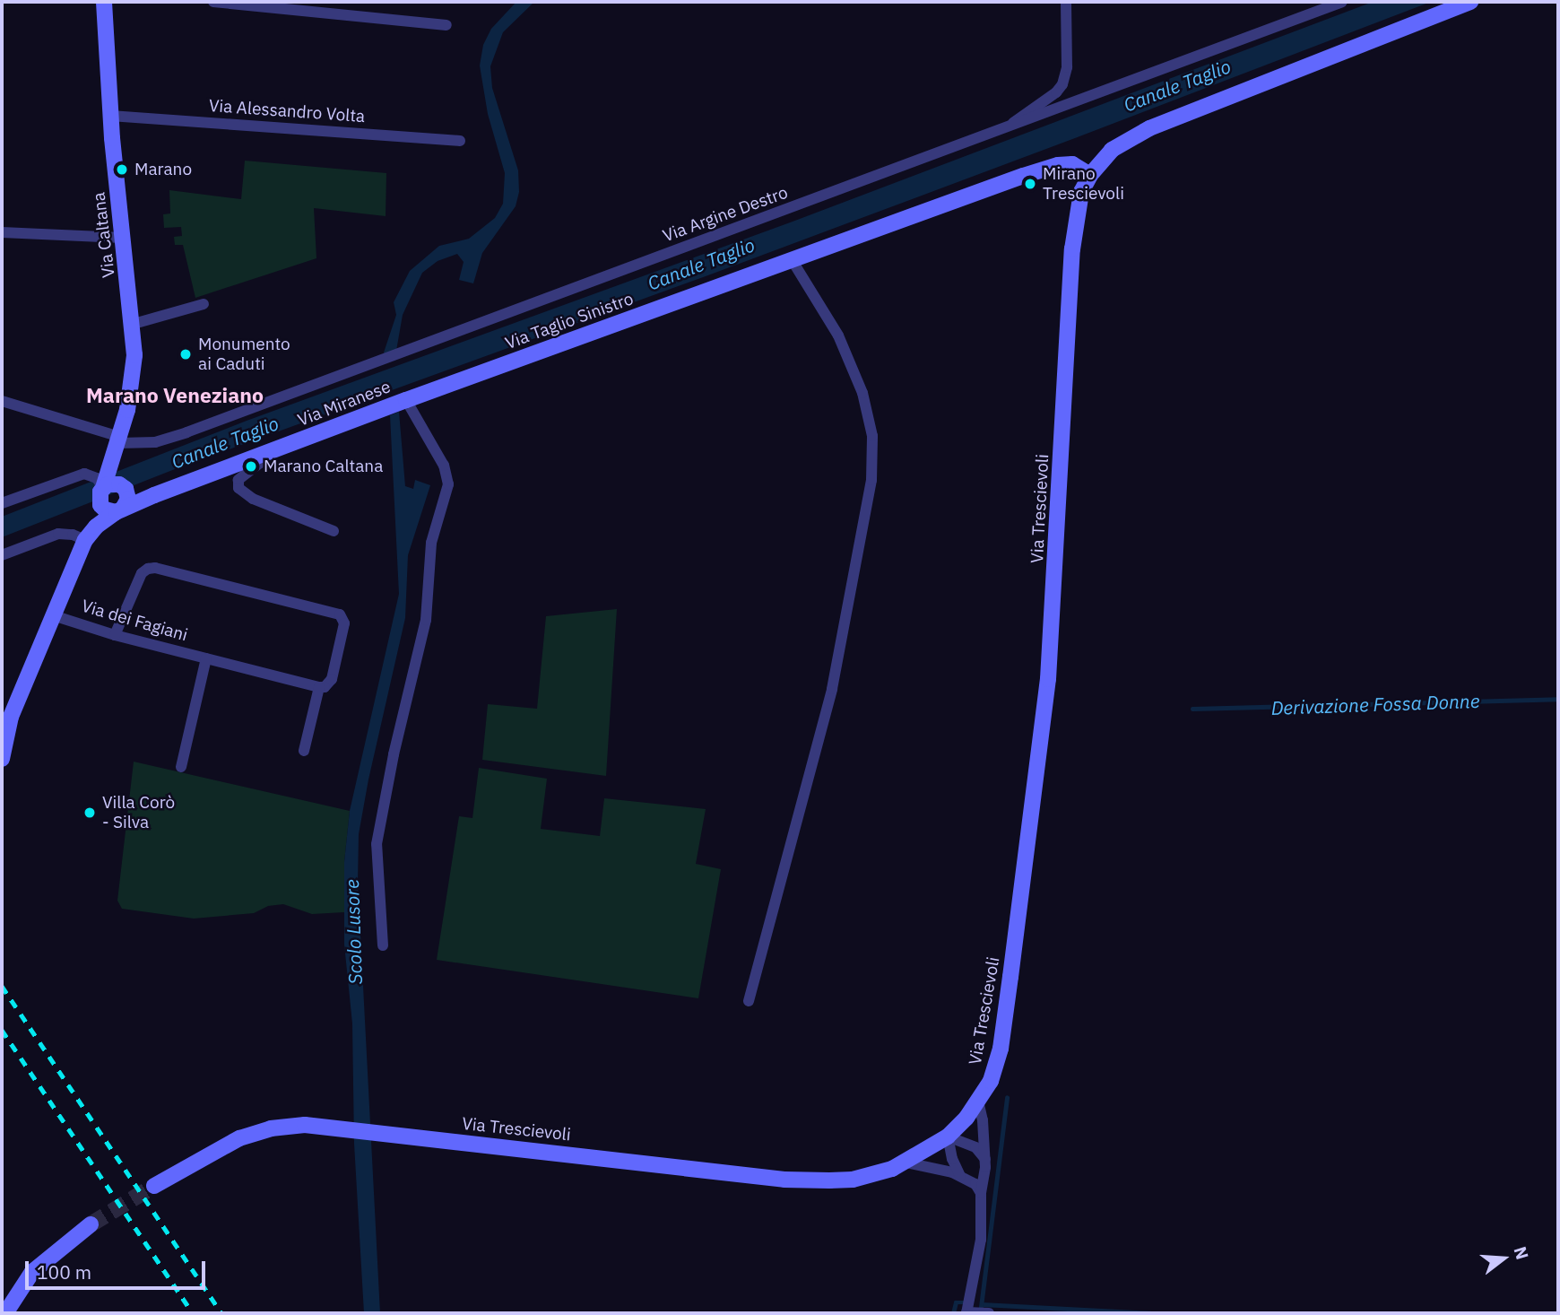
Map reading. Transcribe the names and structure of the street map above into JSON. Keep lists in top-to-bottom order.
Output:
{
  "streets": {
    "main road": [
      "Via Caltana",
      "Via Taglio Sinistro",
      "Via Miranese",
      "Via Trescievoli"
    ],
    "street": ["Via Alessandro Volta", "Via Argine Destro", "Via dei Fagiani"]
  },
  "crossings": [
    ["Via Alessandro Volta", "Via Caltana"],
    ["Via Argine Destro", "Via Caltana"],
    ["Via Caltana", "Via Miranese"],
    ["Via Caltana", "Via dei Fagiani"],
    ["Via Taglio Sinistro", "Via Miranese"],
    ["Via Taglio Sinistro", "Via Trescievoli"]
  ],
  "districts": ["Marano Veneziano"],
  "water": ["Canale Taglio", "Derivazione Fossa Donne", "Scolo Lusore"],
  "places": [
    "Marano",
    "Mirano Trescievoli",
    "Monumento ai Caduti",
    "Marano Caltana",
    "Villa Corò - Silva"
  ],
  "scale_bar": "100 m",
  "north": "right"
}
